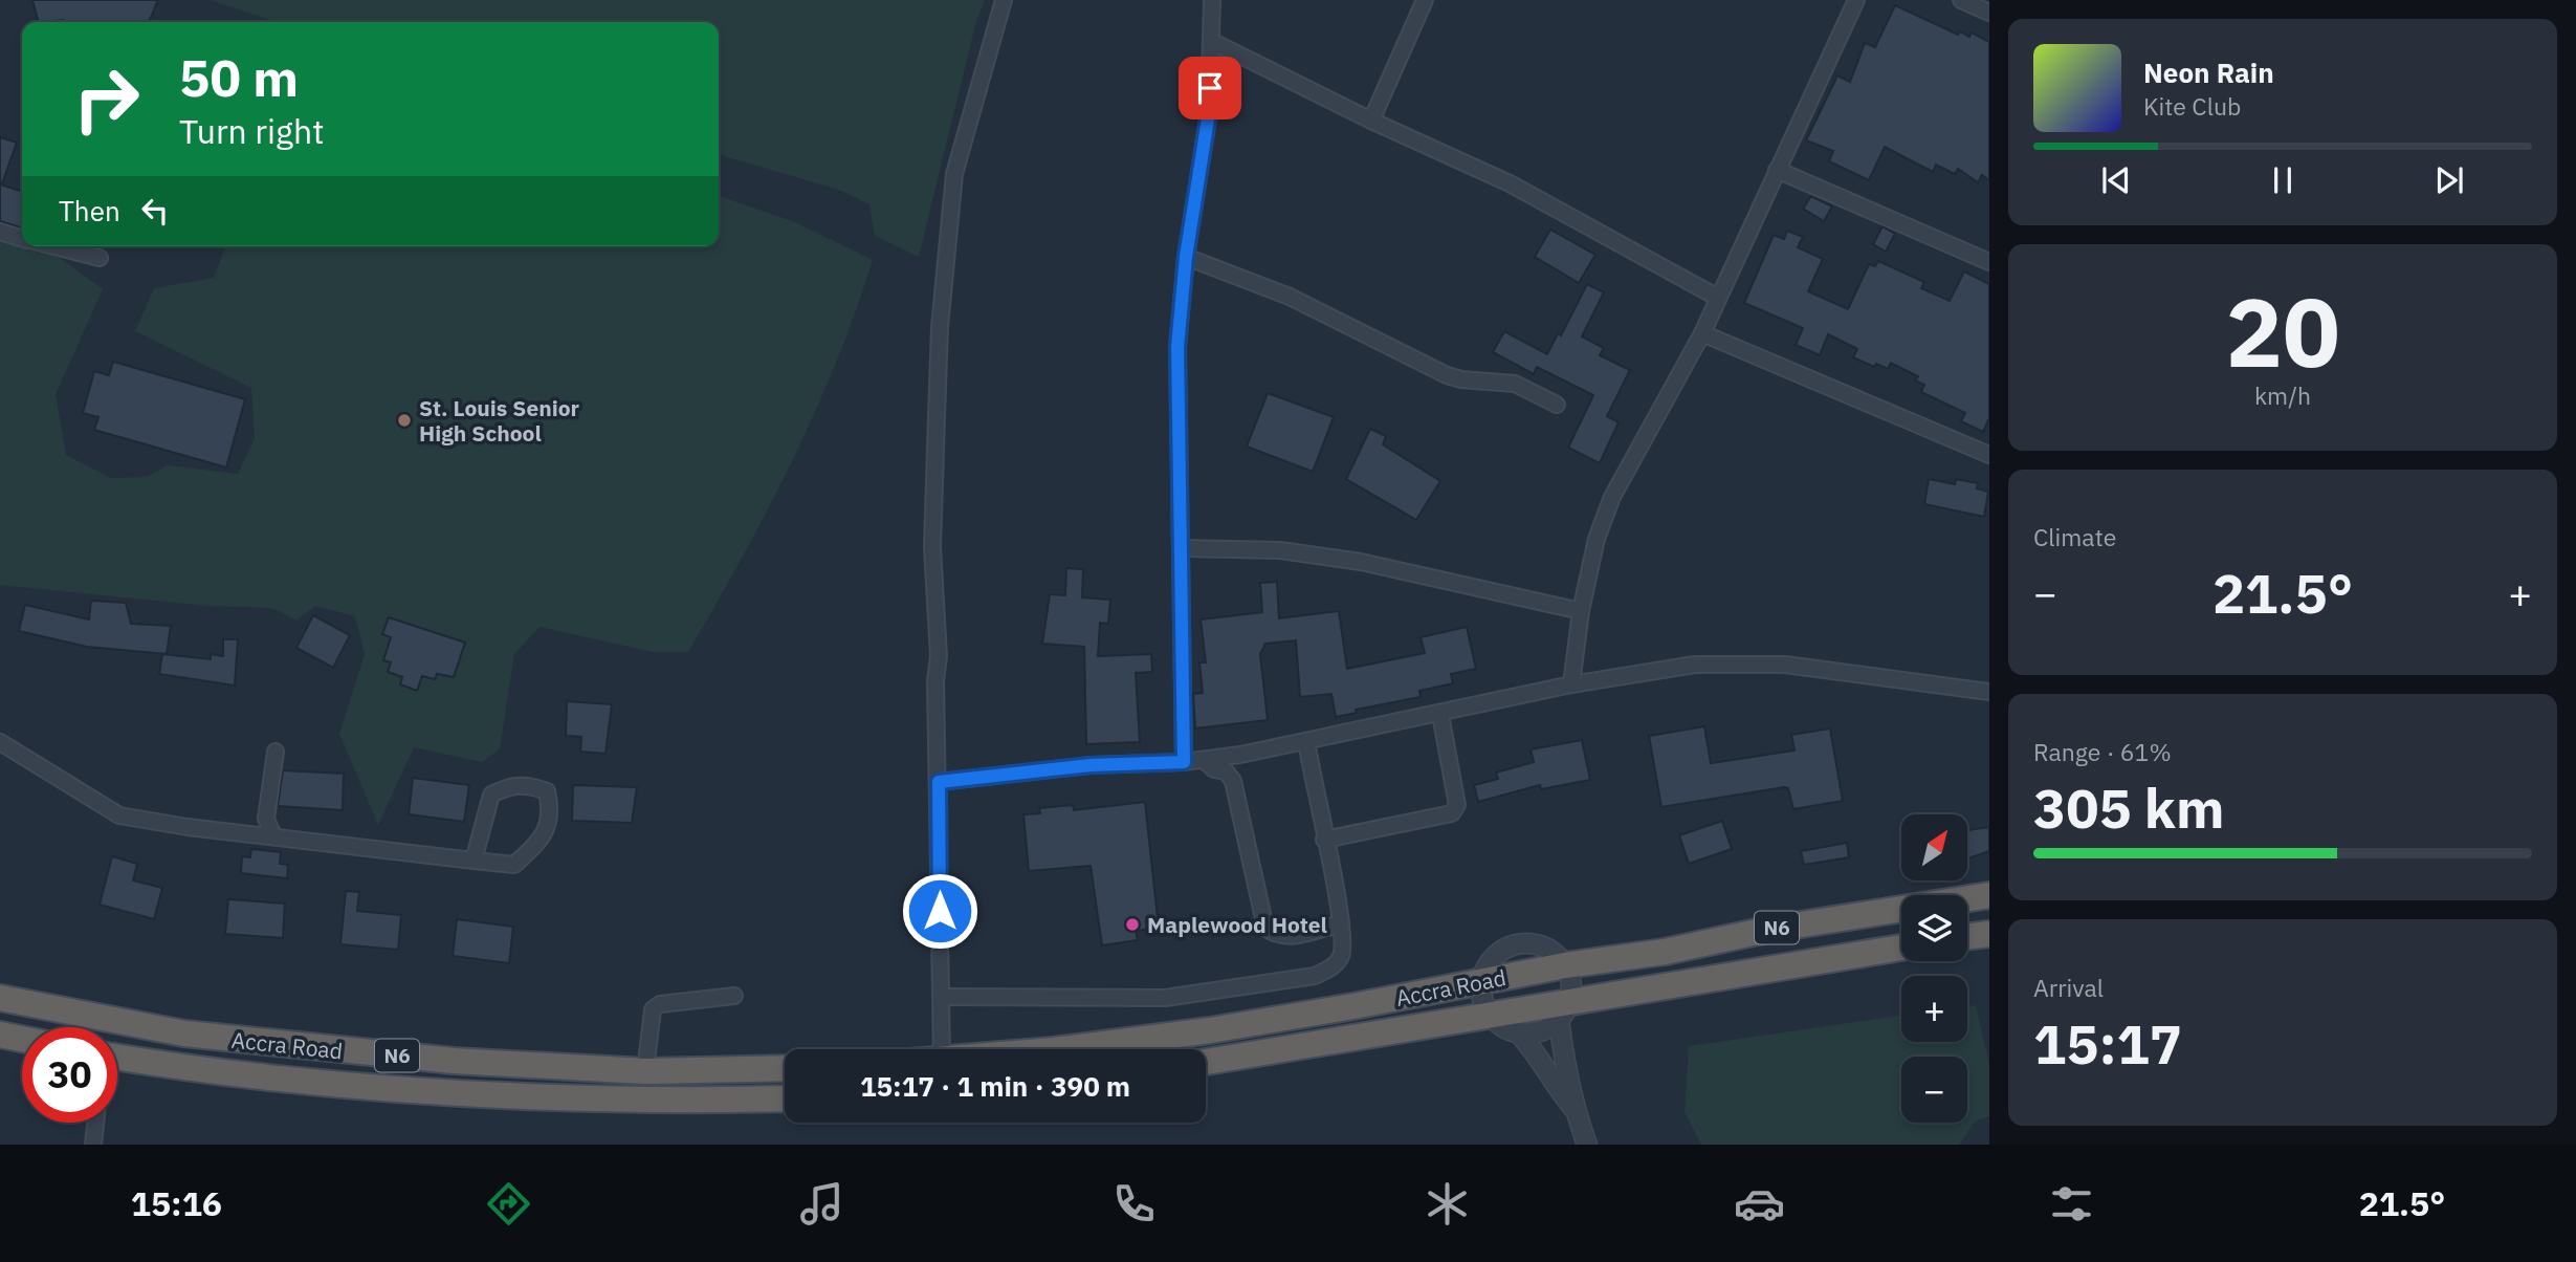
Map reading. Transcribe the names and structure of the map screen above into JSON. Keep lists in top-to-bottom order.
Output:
{
  "streets": {
    "highway": ["N6", "Accra Road"]
  },
  "places": ["St. Louis Senior High School", "Maplewood Hotel"],
  "north": "top right",
  "page": {
    "turn": ["50 m", "Turn right"],
    "song": ["Neon Rain", "Kite Club"],
    "then": "Then",
    "tile": [
      ["20", "km/h"],
      "Climate",
      ["Range · 61%", "305 km"],
      ["Arrival", "15:17"]
    ],
    "heat": ["−", "21.5°", "+"],
    "map_buttons": ["+", "−"],
    "limit": "30",
    "trip": "15:17 · 1 min · 390 m",
    "tabs": ["15:16", "21.5°"]
  }
}
